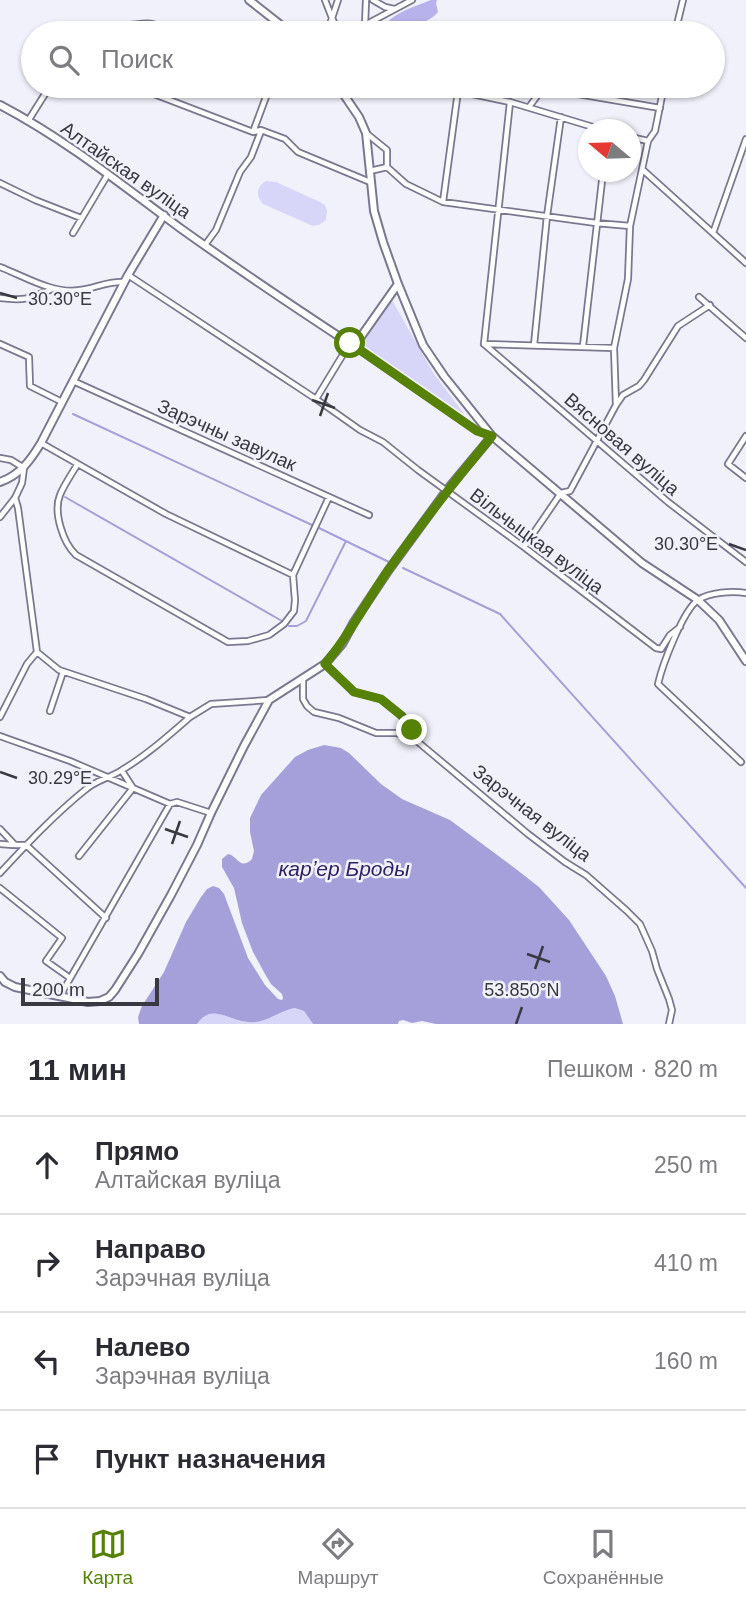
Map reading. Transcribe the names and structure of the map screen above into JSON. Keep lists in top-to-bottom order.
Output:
{
  "streets": {
    "main road": ["Алтайская вуліца"],
    "street": [
      "Зарэчны завулак",
      "Вясновая вуліца",
      "Вільчыцкая вуліца",
      "Зарэчная вуліца"
    ]
  },
  "water": ["карʼер Броды"],
  "scale_bar": "200 m",
  "north": "left",
  "page": {
    "search": "Поиск",
    "scale": "200 m",
    "heading": ["11 мин", "Пешком · 820 m"],
    "list": [
      ["Прямо", "Алтайская вуліца", "250 m"],
      ["Направо", "Зарэчная вуліца", "410 m"],
      ["Налево", "Зарэчная вуліца", "160 m"],
      "Пункт назначения"
    ],
    "nav": ["Карта", "Маршрут", "Сохранённые"]
  },
  "coordinates": ["30.30°E", "30.29°E", "53.850°N"]
}
